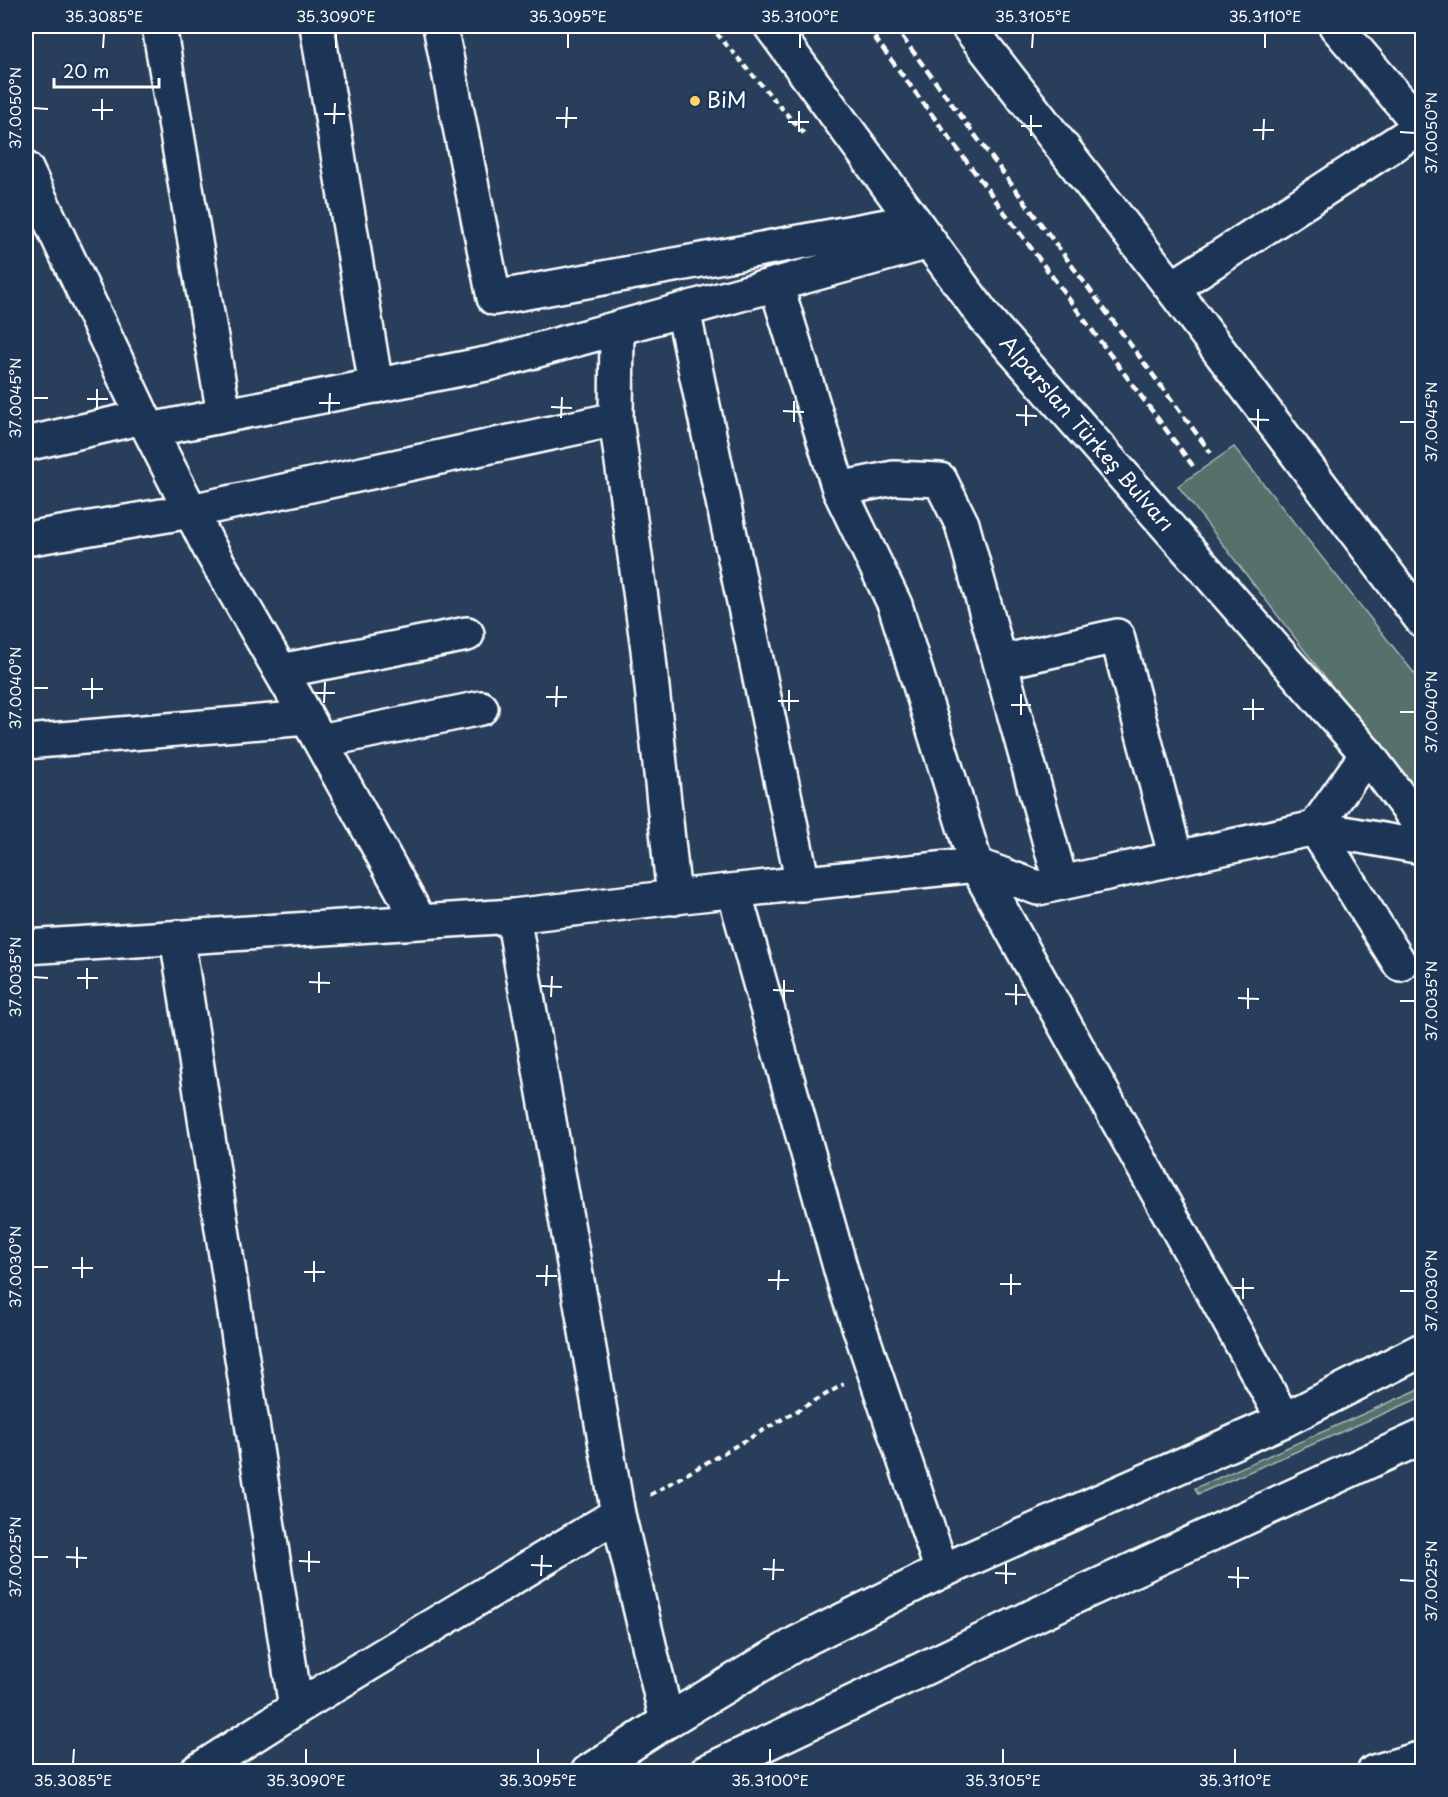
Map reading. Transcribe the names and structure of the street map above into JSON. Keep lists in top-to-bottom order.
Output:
{
  "streets": {
    "street": ["Alparslan Türkeş Bulvarı"]
  },
  "places": ["BiM"],
  "scale_bar": "20 m",
  "coordinates": [
    "35.3085°E",
    "35.3090°E",
    "35.3095°E",
    "35.3100°E",
    "35.3105°E",
    "35.3110°E",
    "37.0050°N",
    "37.0045°N",
    "37.0040°N",
    "37.0035°N",
    "37.0030°N",
    "37.0025°N"
  ]
}
